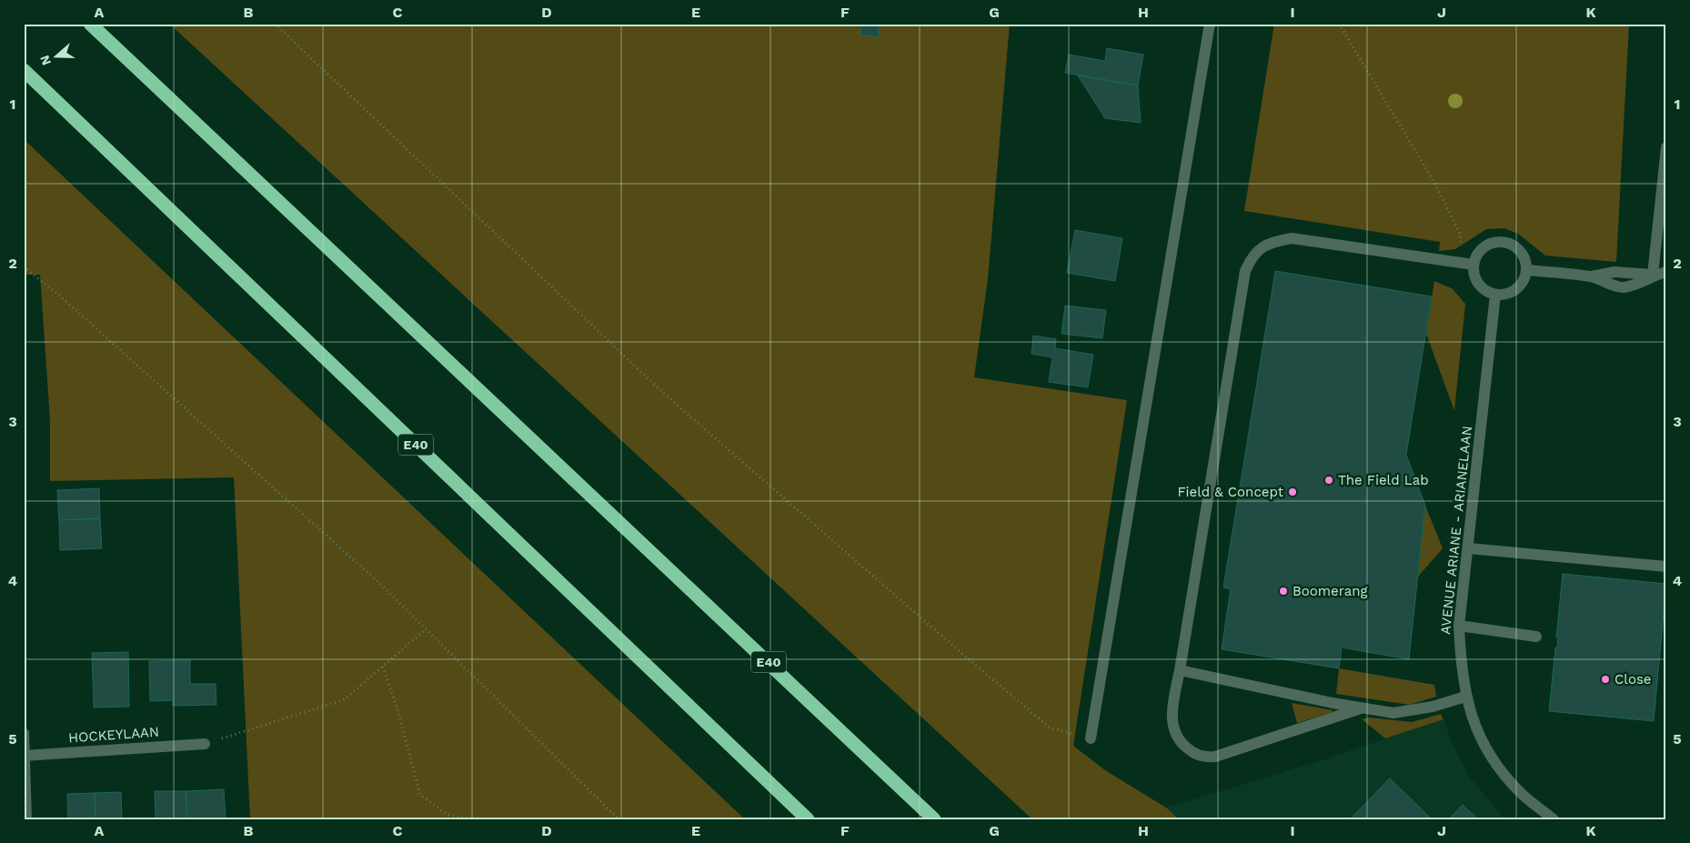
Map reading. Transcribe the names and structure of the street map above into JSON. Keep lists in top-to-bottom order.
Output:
{
  "streets": {
    "highway": ["E40"],
    "street": ["AVENUE ARIANE - ARIANELAAN", "HOCKEYLAAN"]
  },
  "places": [
    "The Field Lab",
    "Field & Concept",
    "Boomerang",
    "Close"
  ],
  "north": "left",
  "grid": {
    "columns": [
      "A",
      "B",
      "C",
      "D",
      "E",
      "F",
      "G",
      "H",
      "I",
      "J",
      "K"
    ],
    "rows": [
      "1",
      "2",
      "3",
      "4",
      "5"
    ]
  }
}
